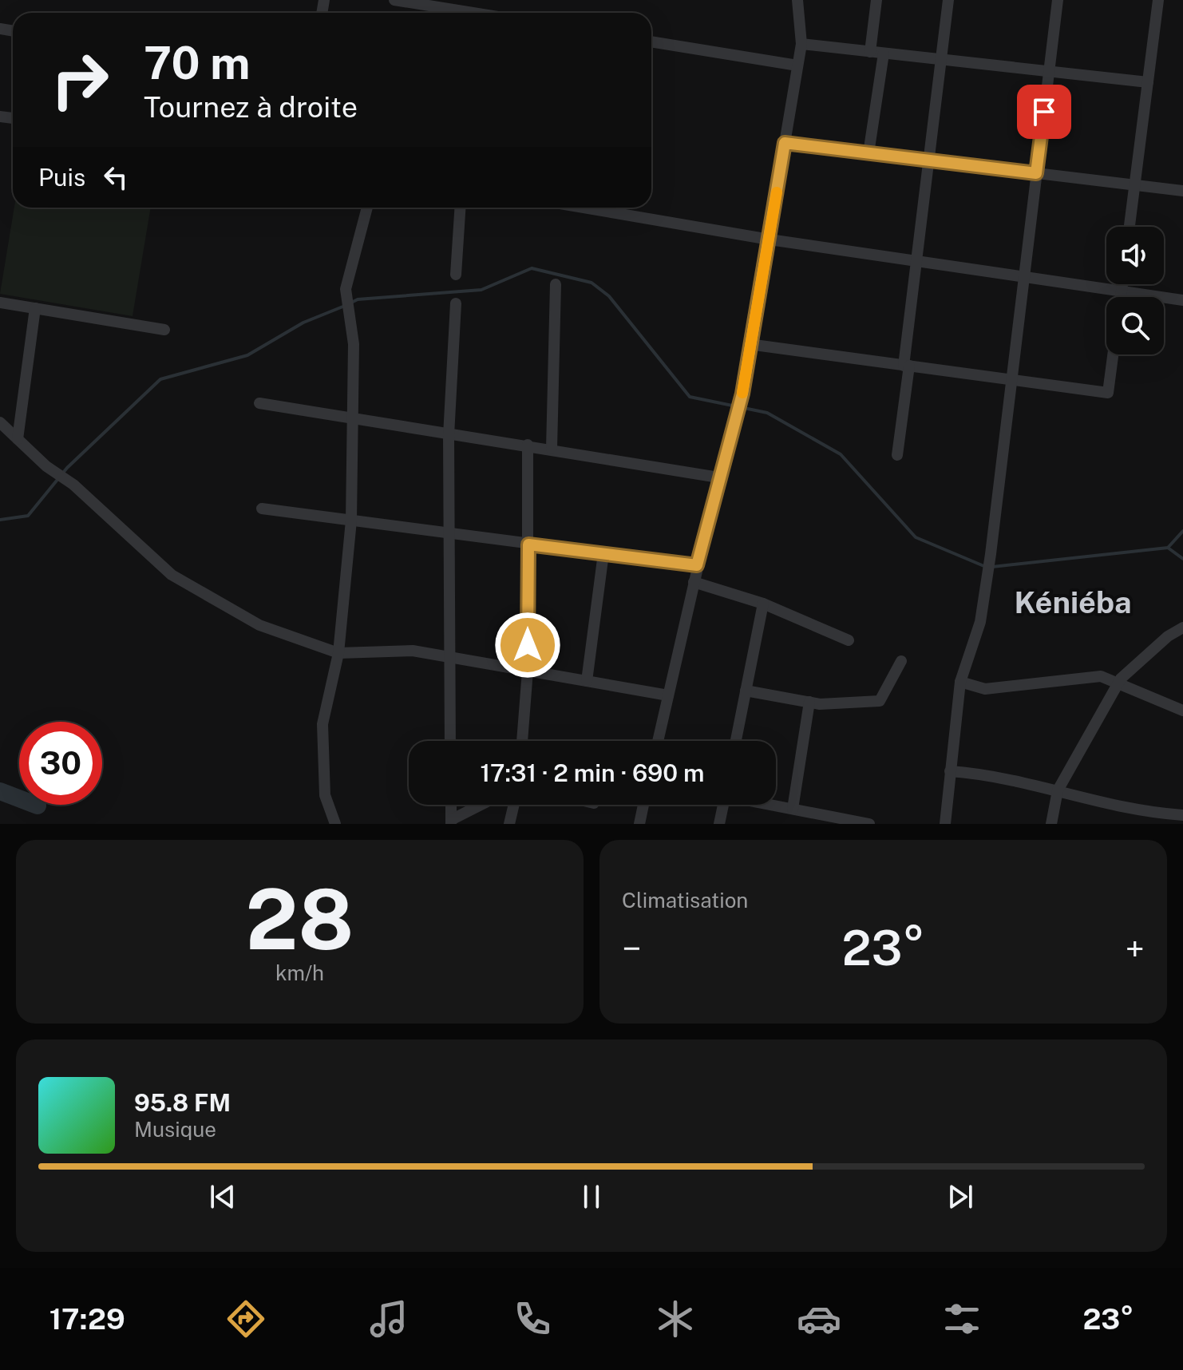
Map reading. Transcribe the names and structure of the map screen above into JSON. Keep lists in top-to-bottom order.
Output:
{
  "districts": ["Kéniéba"],
  "page": {
    "turn": ["70 m", "Tournez à droite"],
    "then": "Puis",
    "limit": "30",
    "trip": "17:31 · 2 min · 690 m",
    "tile": [
      ["28", "km/h"],
      "Climatisation"
    ],
    "heat": ["−", "23°", "+"],
    "song": ["95.8 FM", "Musique"],
    "tabs": ["17:29", "23°"]
  }
}
